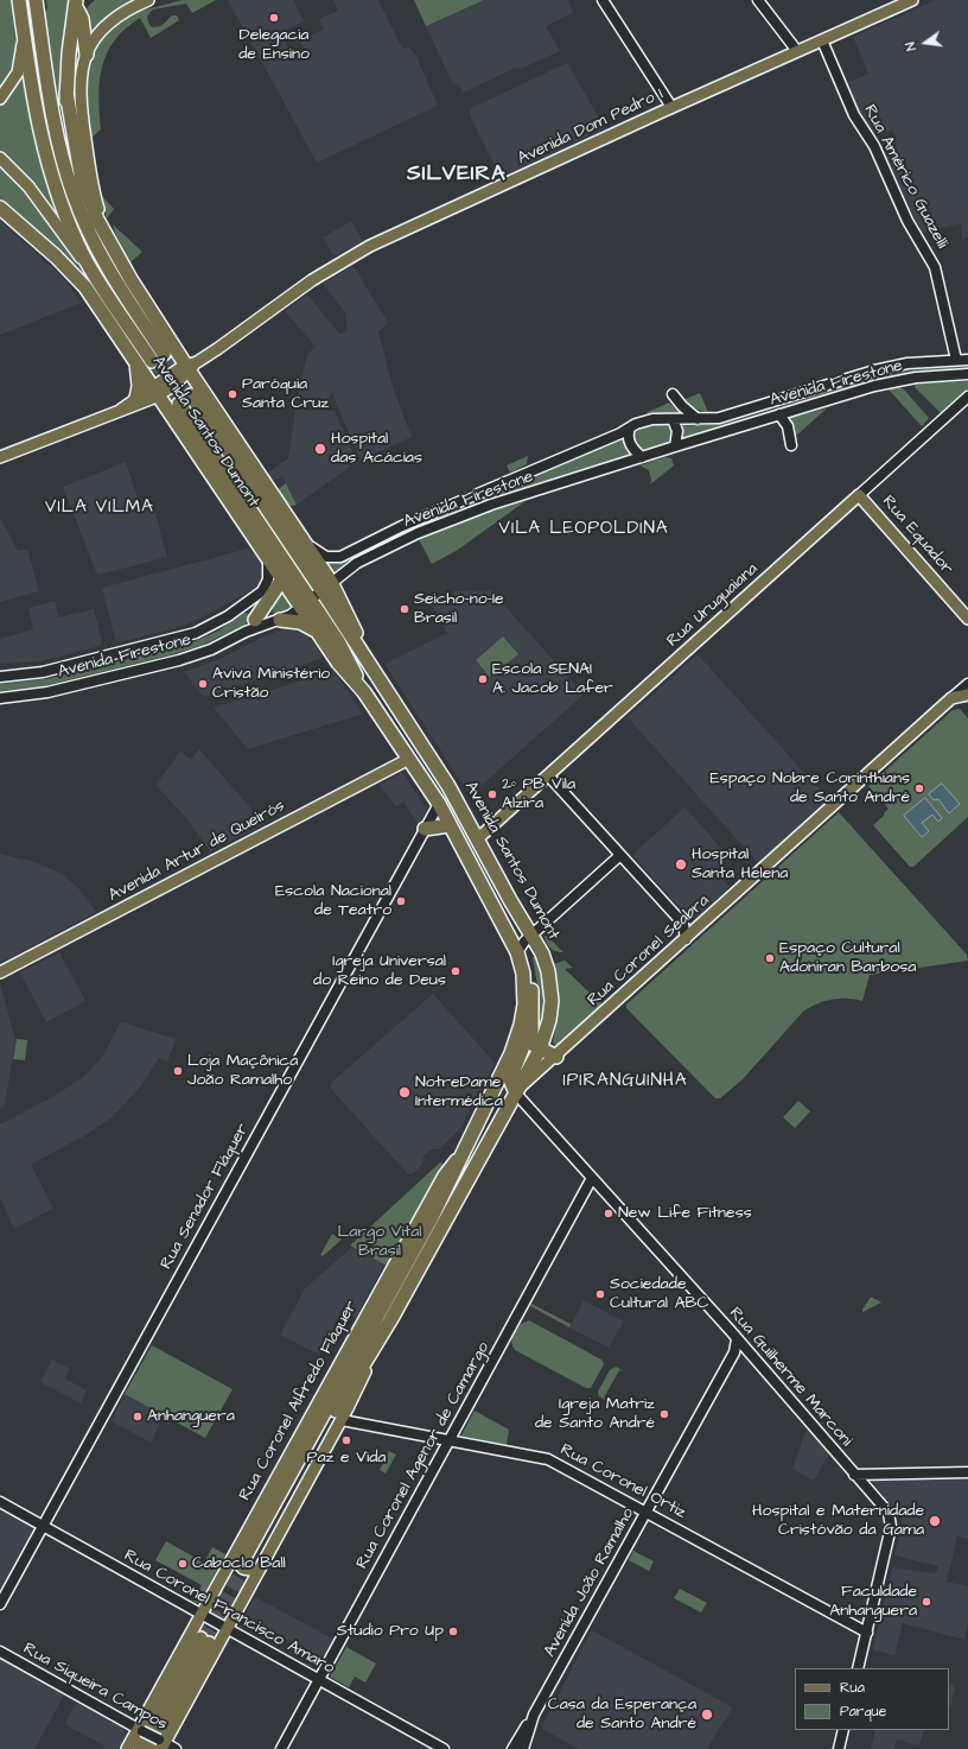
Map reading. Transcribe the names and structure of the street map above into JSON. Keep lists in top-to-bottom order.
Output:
{
  "streets": {
    "highway": ["Avenida Santos Dumont"],
    "main road": [
      "Avenida Dom Pedro I",
      "Rua Equador",
      "Rua Uruguaiana",
      "Avenida Artur de Queirós",
      "Rua Coronel Seabra"
    ],
    "street": [
      "Rua Américo Guazelli",
      "Avenida Firestone",
      "Rua Senador Fláquer",
      "Rua Guilherme Marconi",
      "Rua Coronel Agenor de Camargo",
      "Rua Coronel Ortiz",
      "Avenida João Ramalho",
      "Rua Coronel Francisco Amaro",
      "Rua Siqueira Campos"
    ]
  },
  "crossings": [
    ["Avenida Dom Pedro I", "Rua Américo Guazelli"],
    ["Avenida Dom Pedro I", "Avenida Santos Dumont"],
    ["Rua Américo Guazelli", "Avenida Firestone"],
    ["Avenida Firestone", "Avenida Santos Dumont"],
    ["Avenida Santos Dumont", "Rua Uruguaiana"],
    ["Avenida Santos Dumont", "Avenida Artur de Queirós"],
    ["Avenida Santos Dumont", "Rua Coronel Seabra"],
    ["Avenida Santos Dumont", "Rua Senador Fláquer"],
    ["Avenida Santos Dumont", "Rua Guilherme Marconi"],
    ["Rua Equador", "Rua Uruguaiana"],
    ["Rua Coronel Seabra", "Rua Guilherme Marconi"],
    ["Rua Senador Fláquer", "Rua Coronel Francisco Amaro"],
    ["Rua Guilherme Marconi", "Rua Coronel Agenor de Camargo"],
    ["Rua Guilherme Marconi", "Rua Coronel Ortiz"],
    ["Rua Guilherme Marconi", "Avenida João Ramalho"],
    ["Rua Coronel Agenor de Camargo", "Rua Coronel Ortiz"],
    ["Rua Coronel Agenor de Camargo", "Rua Coronel Francisco Amaro"],
    ["Rua Coronel Ortiz", "Avenida João Ramalho"]
  ],
  "districts": [
    "SILVEIRA",
    "VILA VILMA",
    "VILA LEOPOLDINA",
    "IPIRANGUINHA"
  ],
  "parks": ["Largo Vital Brasil"],
  "places": [
    "Delegacia de Ensino",
    "Paróquia Santa Cruz",
    "Hospital das Acácias",
    "Seicho-no-Ie Brasil",
    "Escola SENAI A. Jacob Lafer",
    "Aviva Ministério Cristão",
    "Espaço Nobre Corinthians de Santo André",
    "2º PB Vila Alzira",
    "Hospital Santa Helena",
    "Escola Nacional de Teatro",
    "Espaço Cultural Adoniran Barbosa",
    "Igreja Universal do Reino de Deus",
    "Loja Maçônica João Ramalho",
    "NotreDame Intermédica",
    "New Life Fitness",
    "Sociedade Cultural ABC",
    "Igreja Matriz de Santo André",
    "Anhanguera",
    "Paz e Vida",
    "Hospital e Maternidade Cristóvão da Gama",
    "Caboclo Ball",
    "Faculdade Anhanguera",
    "Studio Pro Up",
    "Casa da Esperança de Santo André"
  ],
  "legend": ["Rua", "Parque"],
  "north": "left"
}
